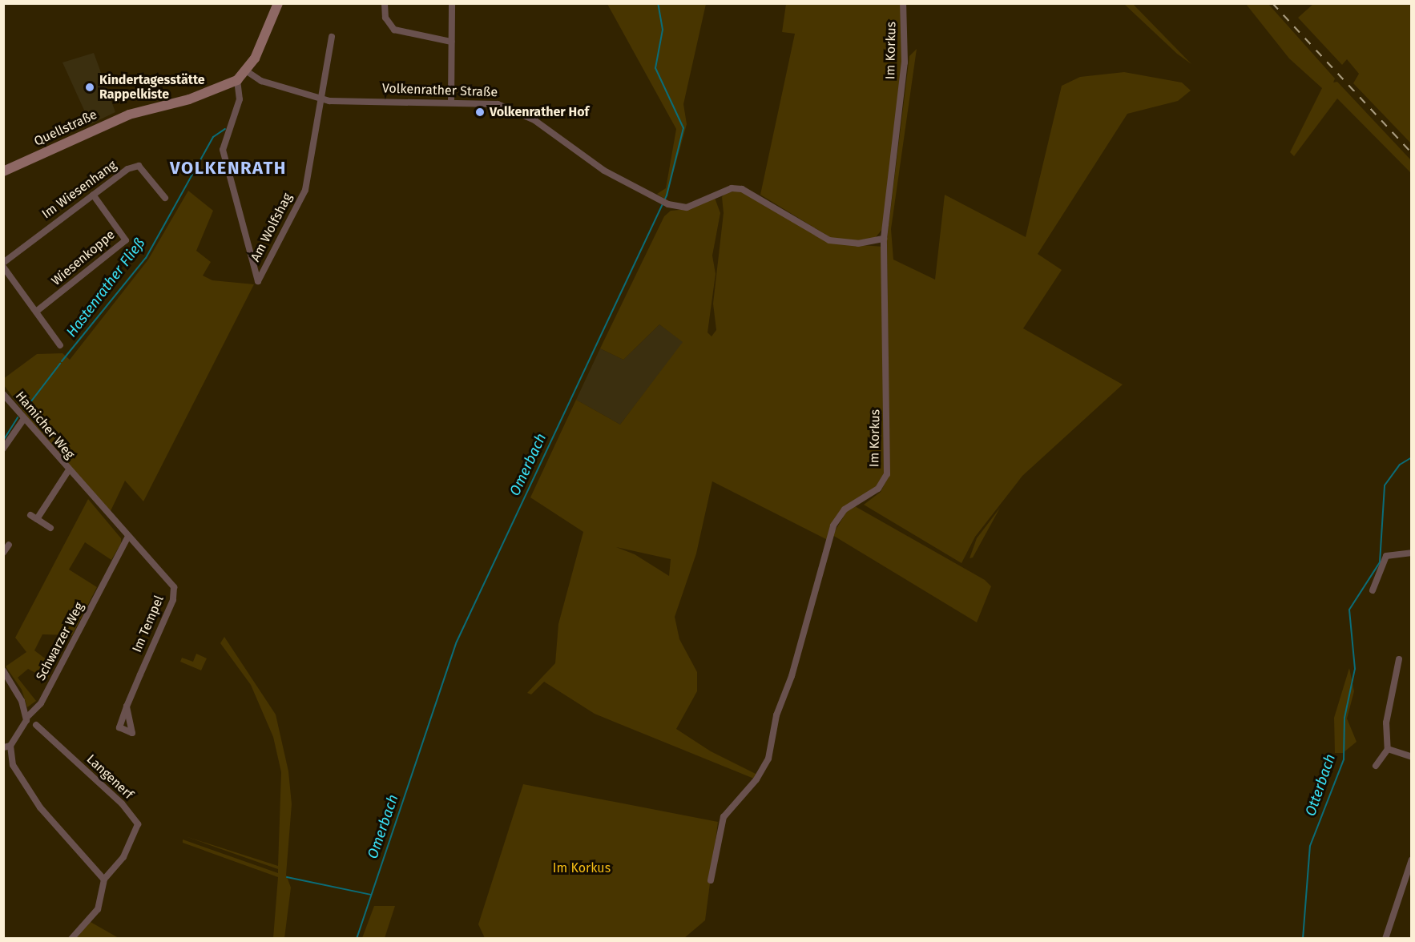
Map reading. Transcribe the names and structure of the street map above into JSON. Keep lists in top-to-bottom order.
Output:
{
  "streets": {
    "main road": ["Quellstraße"],
    "street": [
      "Im Korkus",
      "Volkenrather Straße",
      "Im Wiesenhang",
      "Am Wolfshag",
      "Wiesenkoppe",
      "Hamicher Weg",
      "Im Tempel",
      "Schwarzer Weg",
      "Langenerf"
    ]
  },
  "crossings": [
    ["Im Korkus", "Volkenrather Straße"],
    ["Volkenrather Straße", "Quellstraße"],
    ["Volkenrather Straße", "Am Wolfshag"],
    ["Quellstraße", "Am Wolfshag"],
    ["Im Wiesenhang", "Wiesenkoppe"],
    ["Hamicher Weg", "Im Tempel"],
    ["Hamicher Weg", "Schwarzer Weg"],
    ["Im Tempel", "Schwarzer Weg"]
  ],
  "districts": ["VOLKENRATH"],
  "water": ["Hastenrather Fließ", "Omerbach", "Otterbach"],
  "parks": ["Im Korkus"],
  "places": ["Kindertagesstätte Rappelkiste", "Volkenrather Hof"]
}
